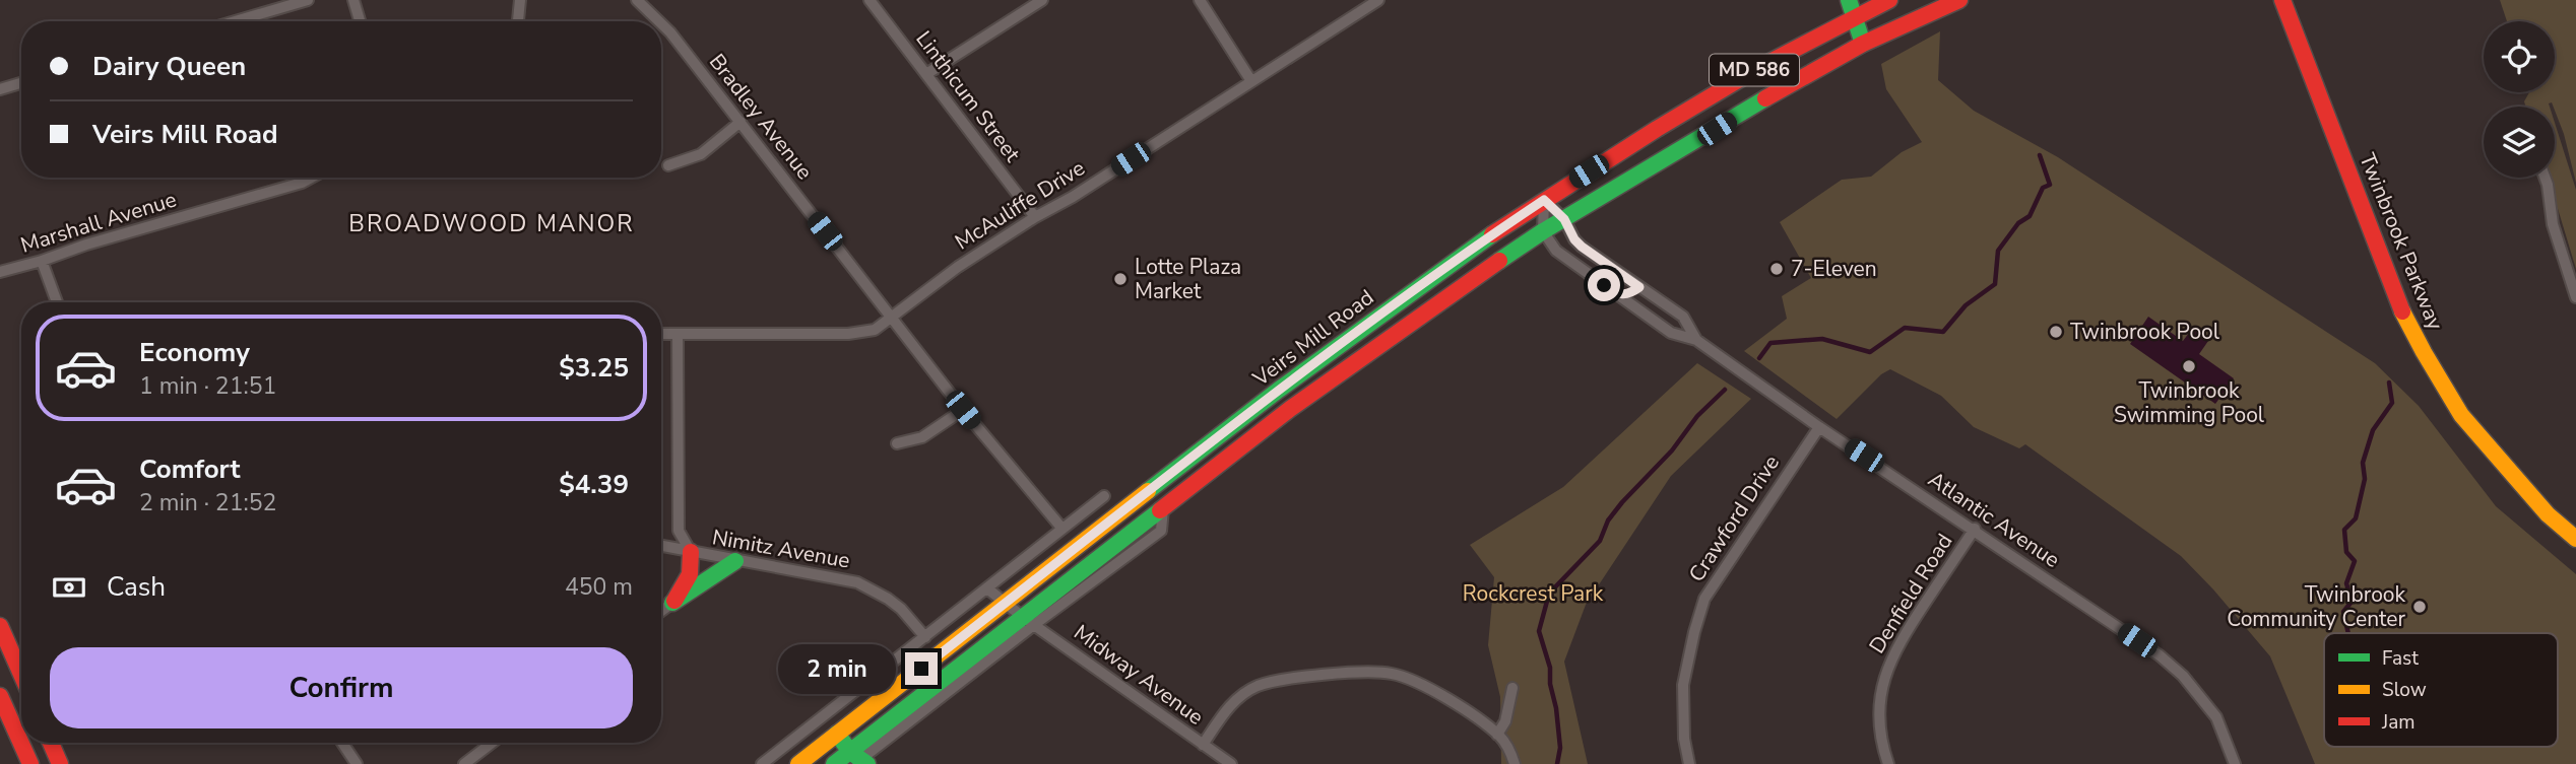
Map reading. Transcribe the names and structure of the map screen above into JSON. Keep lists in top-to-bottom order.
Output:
{
  "streets": {
    "main road": ["MD 586", "Twinbrook Parkway", "Veirs Mill Road"],
    "street": [
      "Linthicum Street",
      "Bradley Avenue",
      "McAuliffe Drive",
      "Marshall Avenue",
      "Crawford Drive",
      "Atlantic Avenue",
      "Nimitz Avenue",
      "Denfield Road",
      "Midway Avenue"
    ]
  },
  "crossings": [
    ["Linthicum Street", "McAuliffe Drive"],
    ["Bradley Avenue", "McAuliffe Drive"],
    ["Veirs Mill Road", "Atlantic Avenue"],
    ["Veirs Mill Road", "Midway Avenue"],
    ["Crawford Drive", "Atlantic Avenue"],
    ["Atlantic Avenue", "Denfield Road"]
  ],
  "districts": ["BROADWOOD MANOR"],
  "parks": ["Rockcrest Park"],
  "places": [
    "7-Eleven",
    "Lotte Plaza Market",
    "Twinbrook Pool",
    "Twinbrook Swimming Pool",
    "Twinbrook Community Center"
  ],
  "legend": ["Fast", "Slow", "Jam"],
  "page": {
    "banner": ["Dairy Queen", "Veirs Mill Road"],
    "list": [
      {
        "name": "Economy",
        "note": "1 min · 21:51",
        "value": "$3.25"
      },
      {
        "name": "Comfort",
        "note": "2 min · 21:52",
        "value": "$4.39"
      }
    ],
    "pay": ["Cash", "450 m"],
    "buttons": "Confirm",
    "bubble": "2 min"
  }
}
